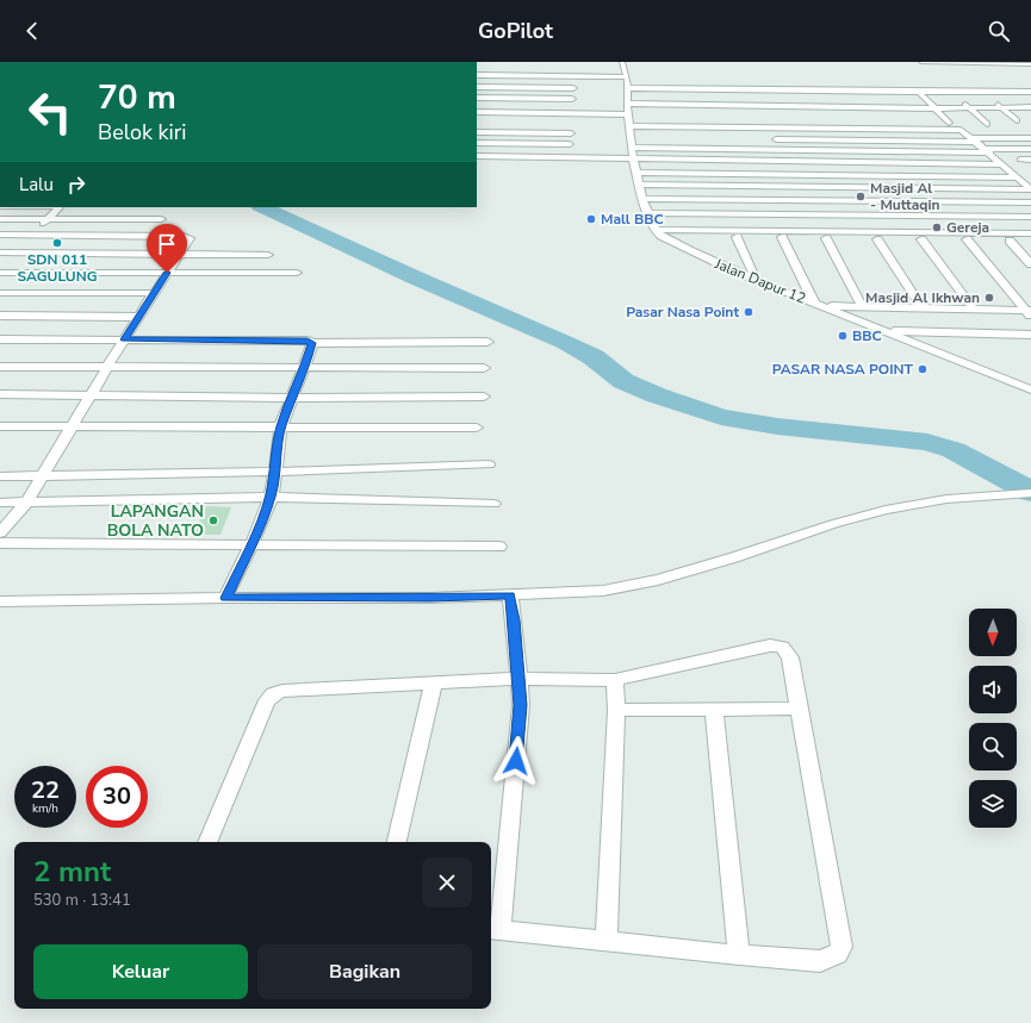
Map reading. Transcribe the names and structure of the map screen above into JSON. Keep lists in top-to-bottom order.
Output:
{
  "streets": {
    "street": ["Jalan Dapur 12"]
  },
  "places": [
    "Masjid Al - Muttaqin",
    "Mall BBC",
    "Gereja",
    "SDN 011 SAGULUNG",
    "Masjid Al Ikhwan",
    "Pasar Nasa Point",
    "BBC",
    "PASAR NASA POINT",
    "LAPANGAN BOLA NATO"
  ],
  "north": "bottom",
  "page": {
    "header": "GoPilot",
    "turn": ["70 m", "Belok kiri"],
    "then": "Lalu",
    "speed": "22 km/h",
    "limit": "30",
    "heading": ["2 mnt", "530 m · 13:41"],
    "buttons": ["Keluar", "Bagikan"]
  }
}
